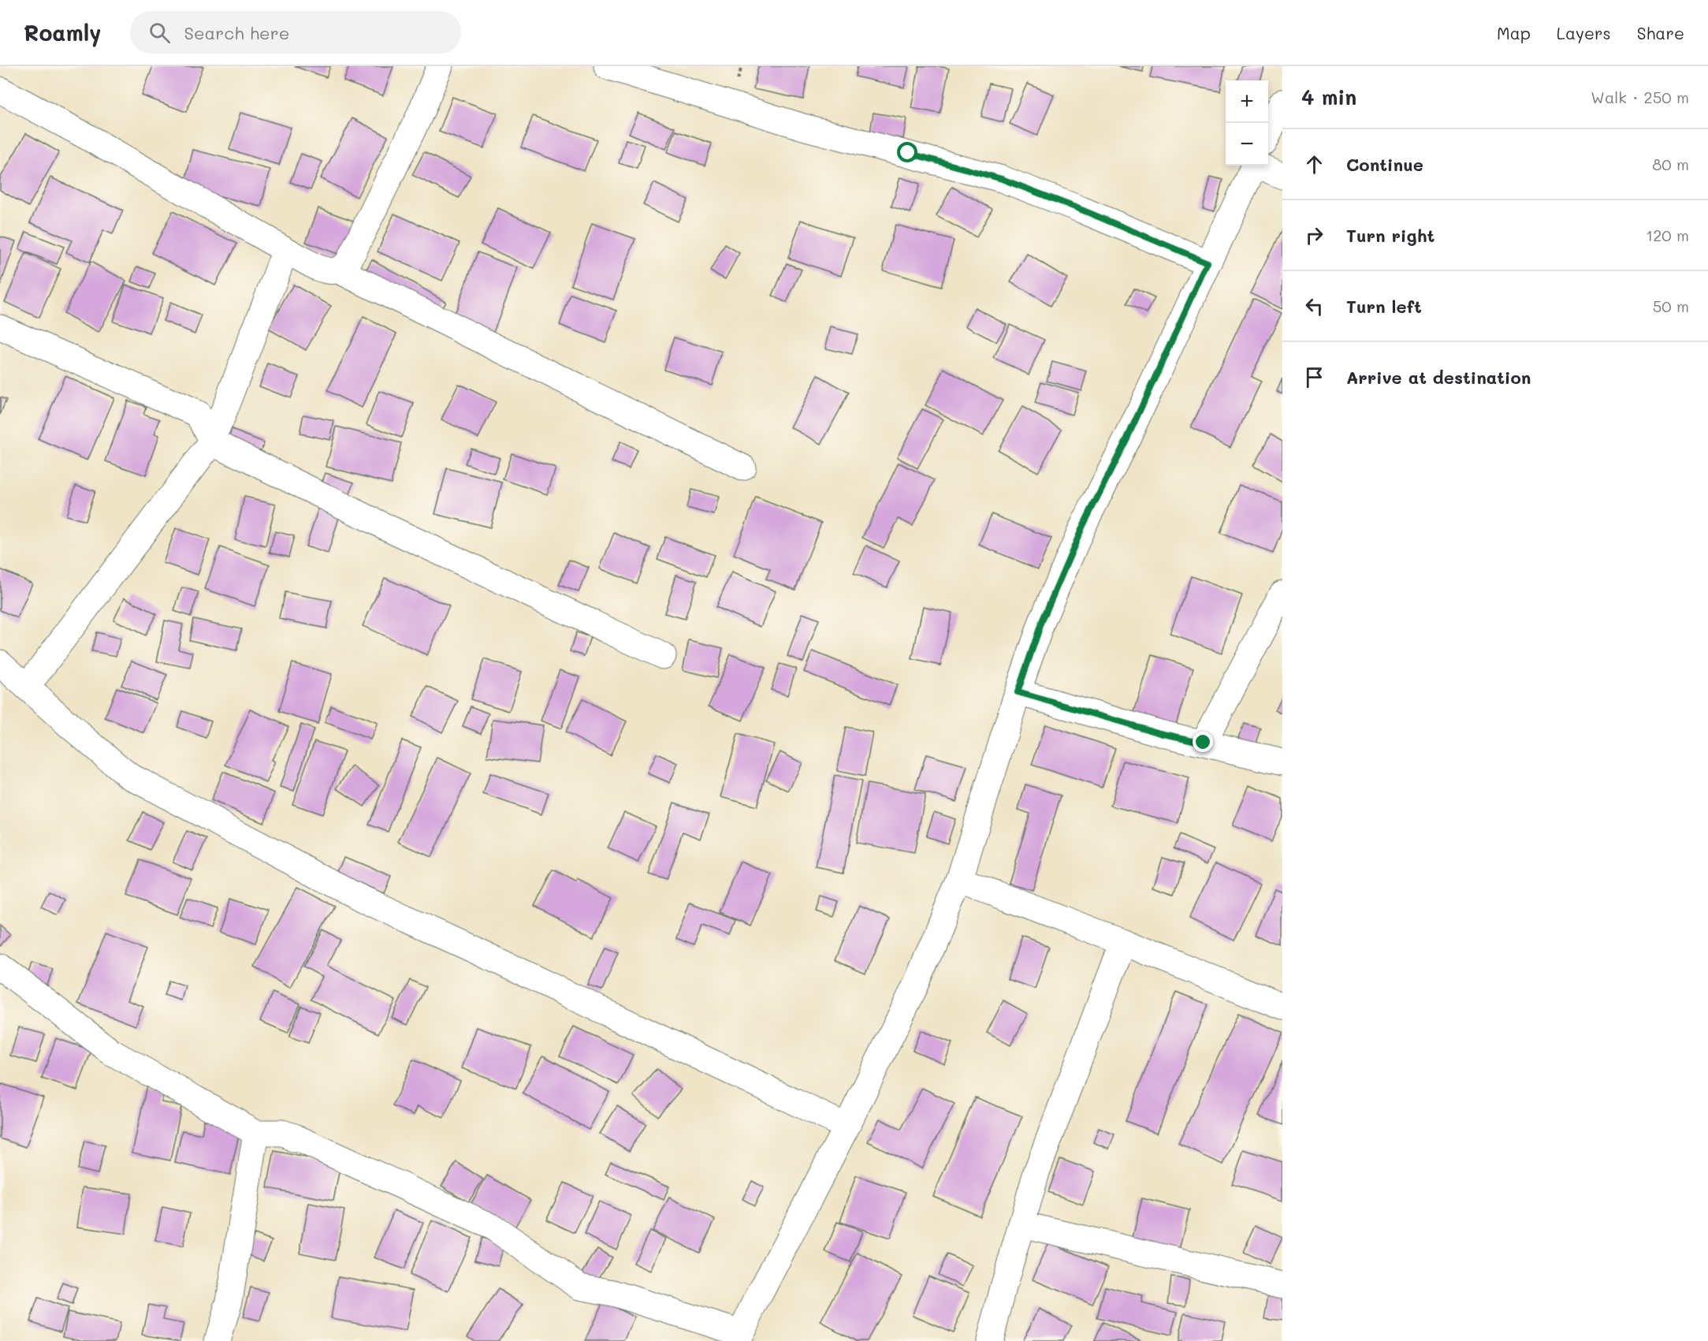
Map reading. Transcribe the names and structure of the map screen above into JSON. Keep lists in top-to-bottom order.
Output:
{
  "page": {
    "header": "Roamly",
    "search": "Search here",
    "nav": ["Map", "Layers", "Share"],
    "heading": ["4 min", "Walk · 250 m"],
    "map_buttons": ["+", "−"],
    "list": [
      ["Continue", "80 m"],
      ["Turn right", "120 m"],
      ["Turn left", "50 m"],
      "Arrive at destination"
    ]
  }
}
